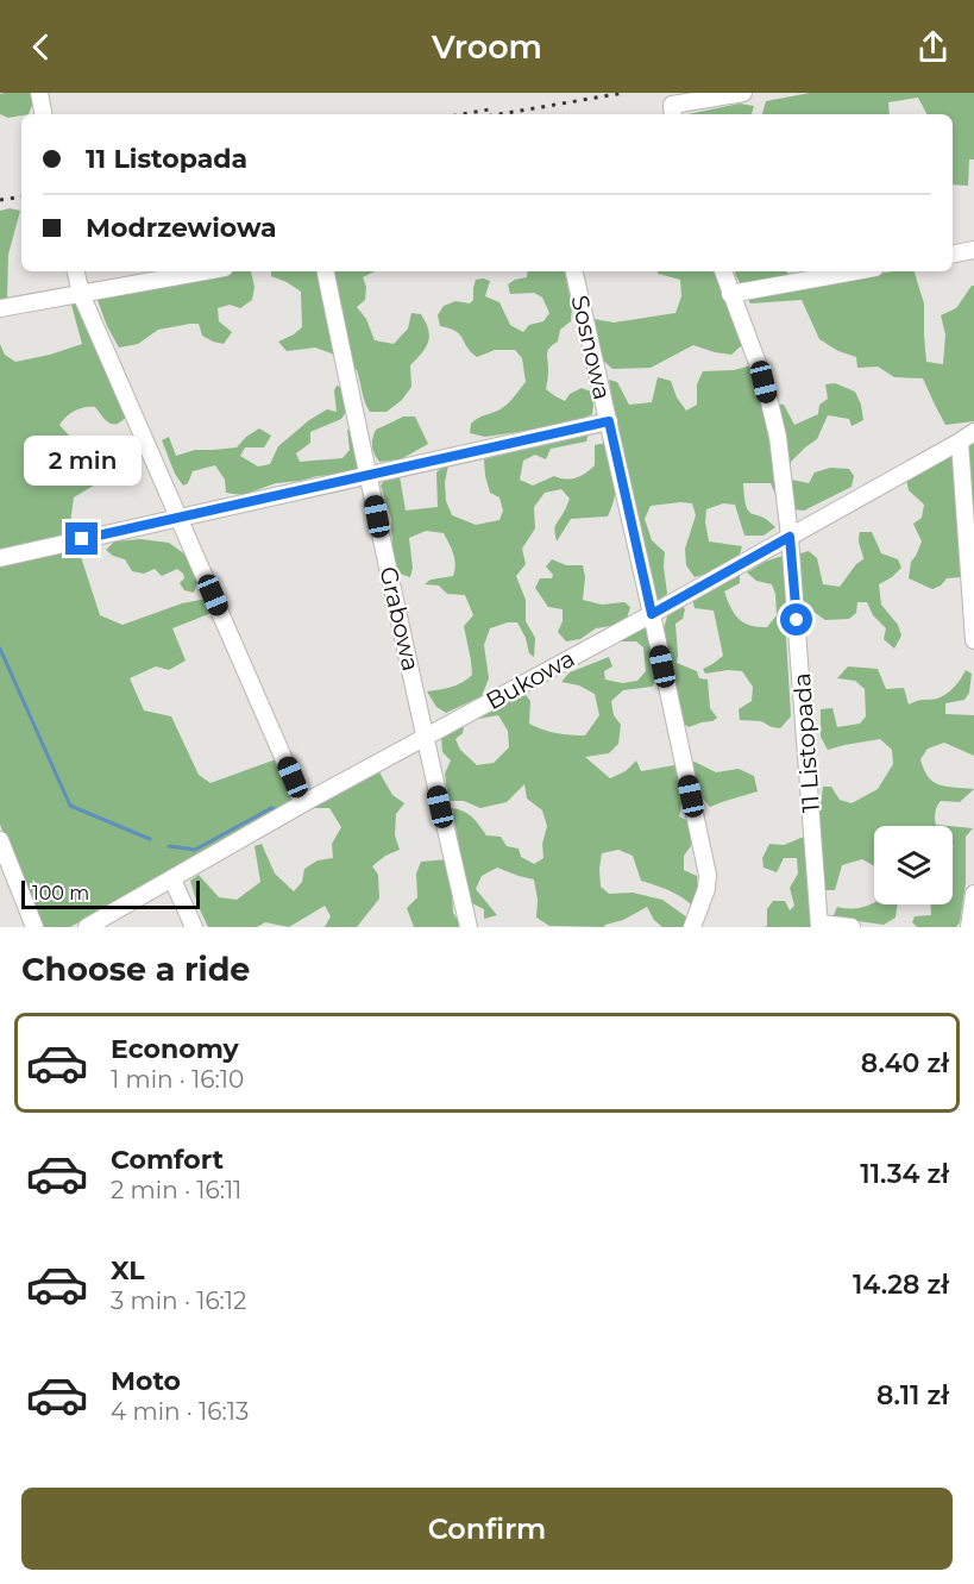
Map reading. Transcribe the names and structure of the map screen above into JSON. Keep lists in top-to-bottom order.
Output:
{
  "streets": {
    "street": [
      "Sosnowa",
      "Grabowa",
      "Bukowa",
      "11 Listopada"
    ]
  },
  "crossings": [
    ["Sosnowa", "Bukowa"],
    ["Grabowa", "Bukowa"],
    ["Bukowa", "11 Listopada"]
  ],
  "scale_bar": "100 m",
  "page": {
    "header": "Vroom",
    "banner": ["11 Listopada", "Modrzewiowa"],
    "bubble": "2 min",
    "scale": "100 m",
    "heading": "Choose a ride",
    "list": [
      {
        "name": "Economy",
        "note": "1 min · 16:10",
        "value": "8.40 zł"
      },
      {
        "name": "Comfort",
        "note": "2 min · 16:11",
        "value": "11.34 zł"
      },
      {
        "name": "XL",
        "note": "3 min · 16:12",
        "value": "14.28 zł"
      },
      {
        "name": "Moto",
        "note": "4 min · 16:13",
        "value": "8.11 zł"
      }
    ],
    "buttons": "Confirm"
  }
}
